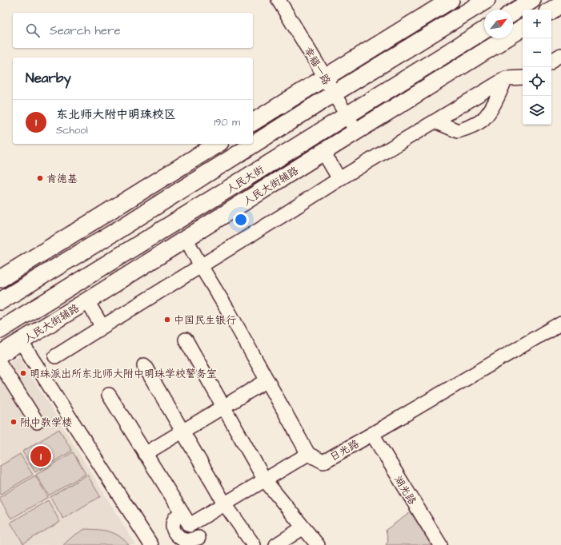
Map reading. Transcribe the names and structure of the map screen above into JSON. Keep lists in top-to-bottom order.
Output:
{
  "streets": {
    "main road": ["人民大街", "人民大街辅路"],
    "street": ["幸福一路", "日光路", "湖光路"]
  },
  "crossings": [
    ["幸福一路", "人民大街"],
    ["幸福一路", "人民大街辅路"],
    ["日光路", "湖光路"]
  ],
  "places": [
    "肯德基",
    "中国民生银行",
    "明珠派出所东北师大附中明珠学校警务室",
    "附中教学楼"
  ],
  "north": "top right",
  "page": {
    "map_buttons": ["+", "−"],
    "search": "Search here",
    "heading": "Nearby",
    "list": [
      {
        "mark": "1",
        "name": "东北师大附中明珠校区",
        "note": "School",
        "value": "190 m"
      }
    ],
    "pins": "1"
  }
}
